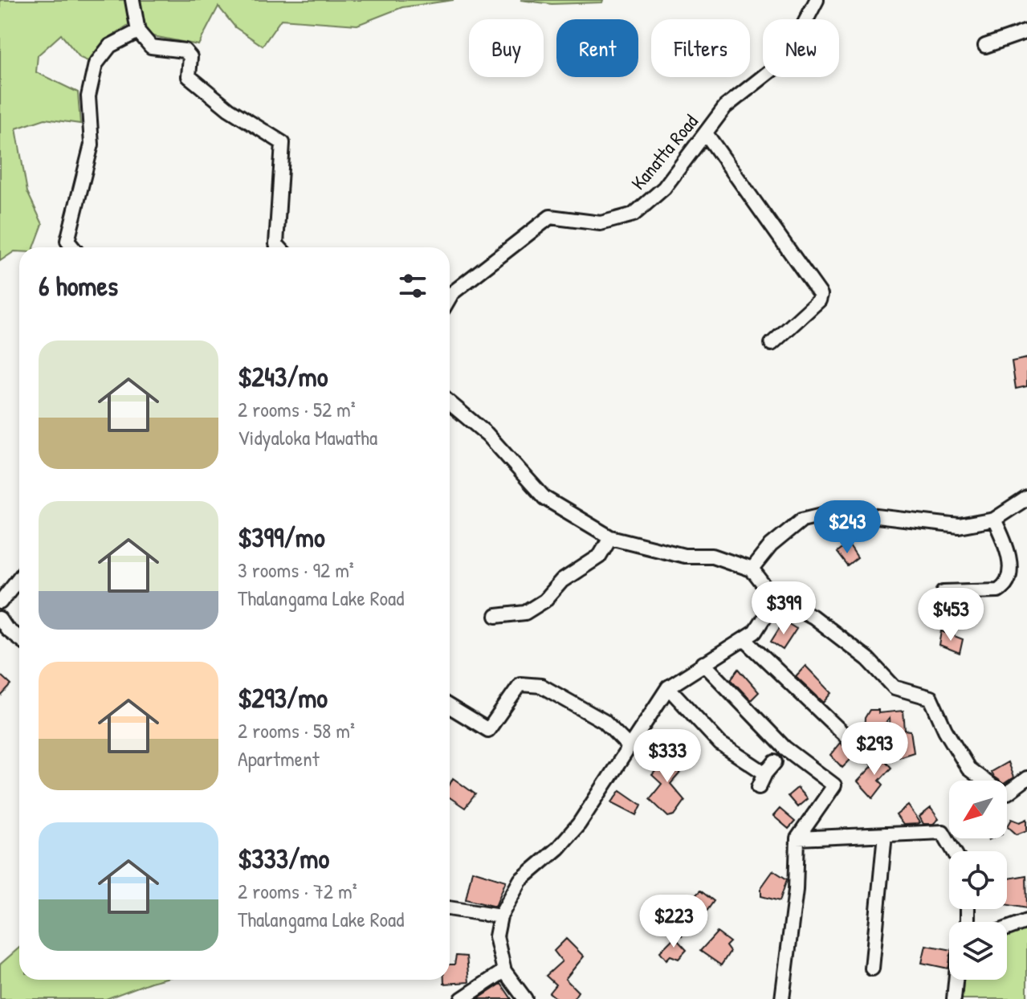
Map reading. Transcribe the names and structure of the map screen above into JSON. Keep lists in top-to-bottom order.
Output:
{
  "streets": {
    "street": ["Kanatta Road"]
  },
  "north": "bottom left",
  "page": {
    "chip": [
      "Buy",
      "Rent",
      "Filters",
      "New"
    ],
    "heading": "6 homes",
    "list": [
      {
        "name": "$243/mo",
        "note": "2 rooms · 52 m² · Vidyaloka Mawatha"
      },
      {
        "name": "$399/mo",
        "note": "3 rooms · 92 m² · Thalangama Lake Road"
      },
      {
        "name": "$293/mo",
        "note": "2 rooms · 58 m² · Apartment"
      },
      {
        "name": "$333/mo",
        "note": "2 rooms · 72 m² · Thalangama Lake Road"
      }
    ],
    "price": [
      "$243",
      "$399",
      "$453",
      "$293",
      "$333",
      "$223"
    ]
  }
}
